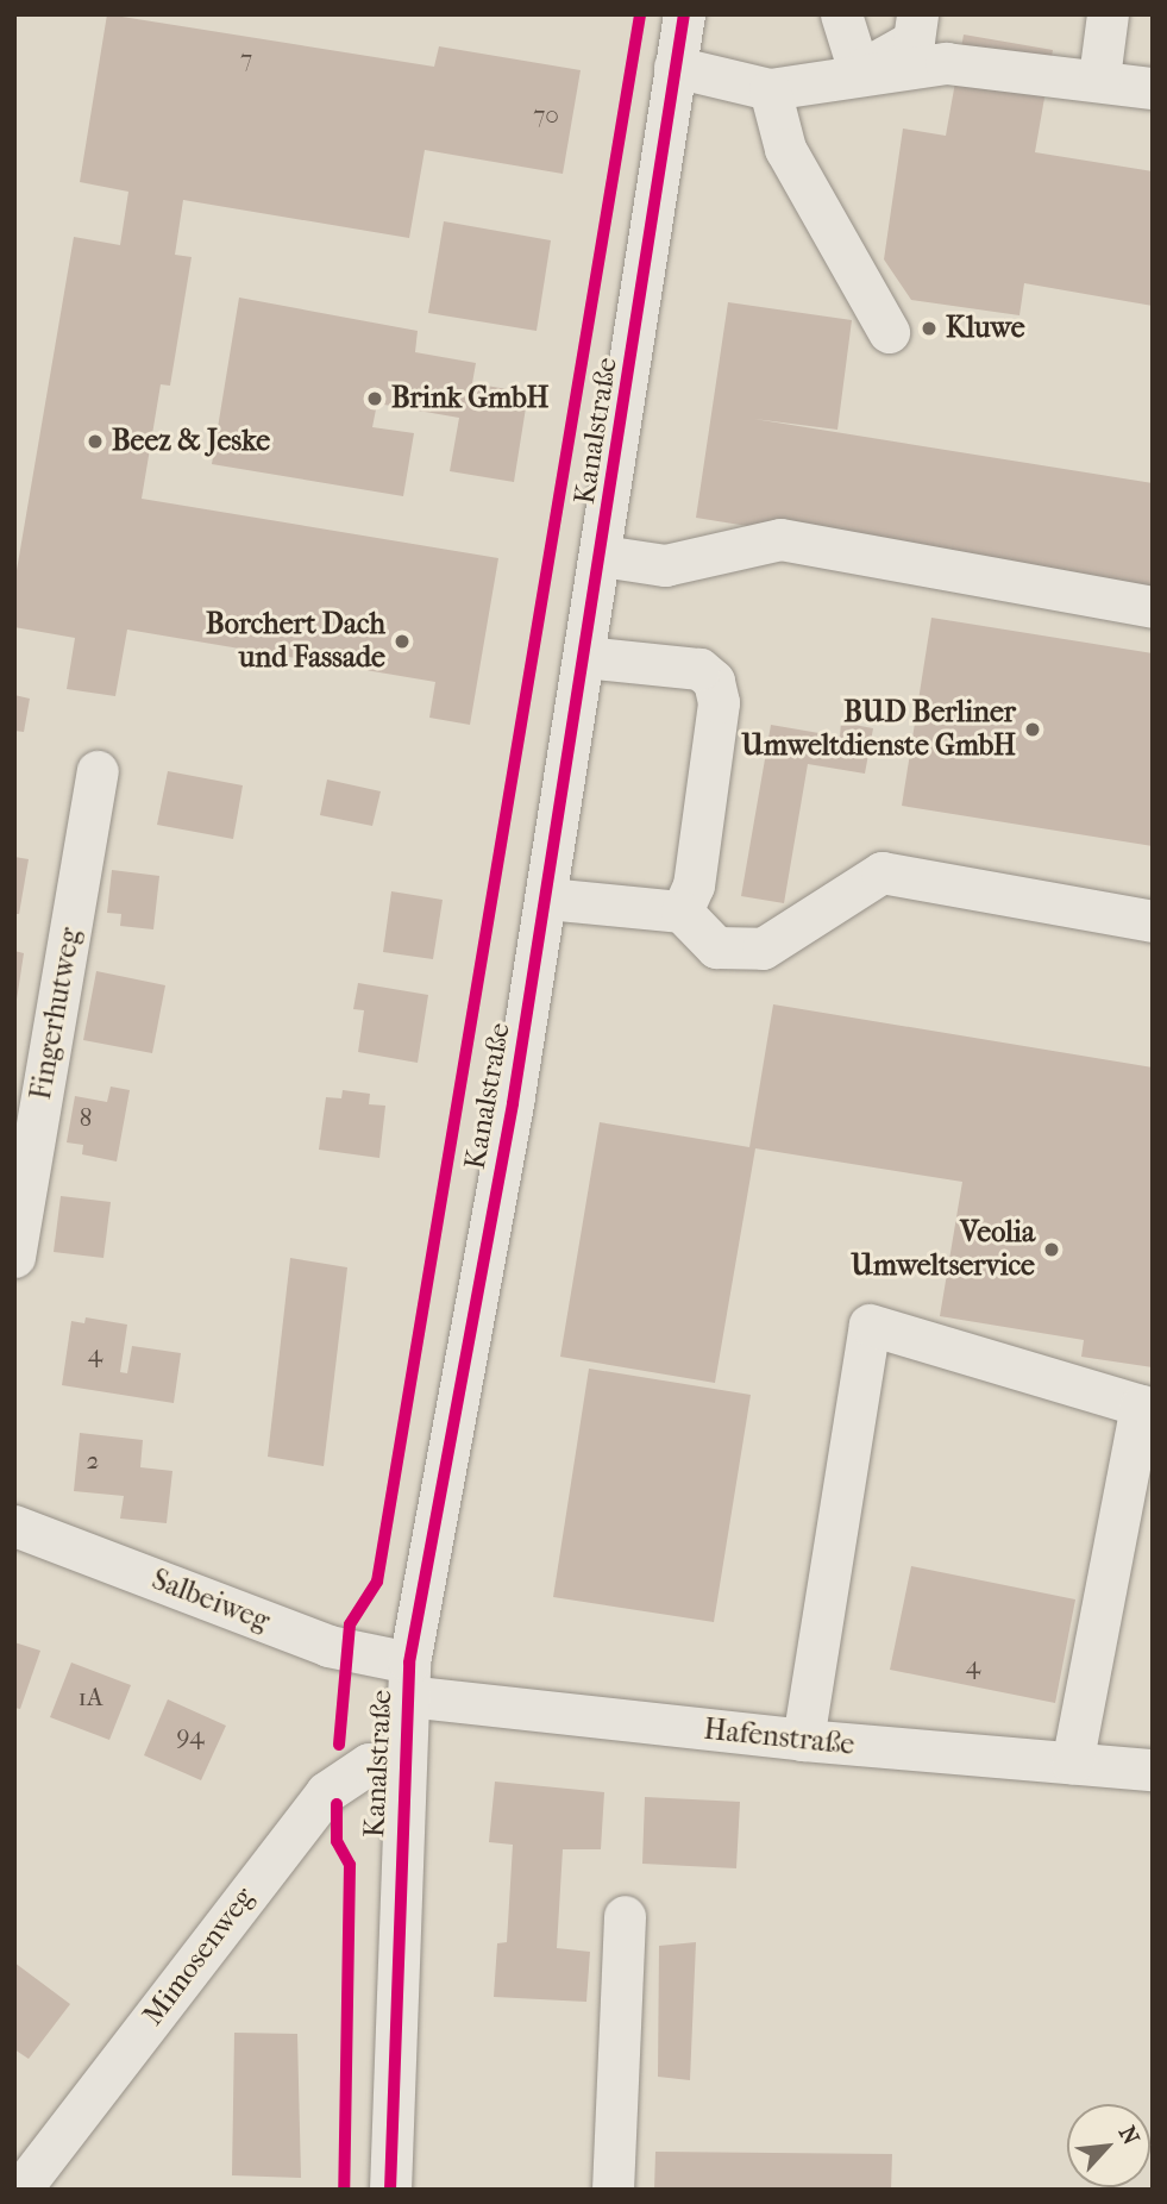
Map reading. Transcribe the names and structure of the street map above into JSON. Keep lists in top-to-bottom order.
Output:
{
  "streets": {
    "street": [
      "Kanalstraße",
      "Fingerhutweg",
      "Salbeiweg",
      "Hafenstraße",
      "Mimosenweg"
    ]
  },
  "crossings": [
    ["Kanalstraße", "Salbeiweg"],
    ["Kanalstraße", "Hafenstraße"],
    ["Kanalstraße", "Mimosenweg"],
    ["Salbeiweg", "Hafenstraße"]
  ],
  "places": [
    "Kluwe",
    "Brink GmbH",
    "Beez & Jeske",
    "Borchert Dach und Fassade",
    "BUD Berliner Umweltdienste GmbH",
    "Veolia Umweltservice"
  ],
  "house_numbers": [
    "7",
    "70",
    "8",
    "4",
    "2",
    "4",
    "1A",
    "94"
  ],
  "north": "top right"
}
